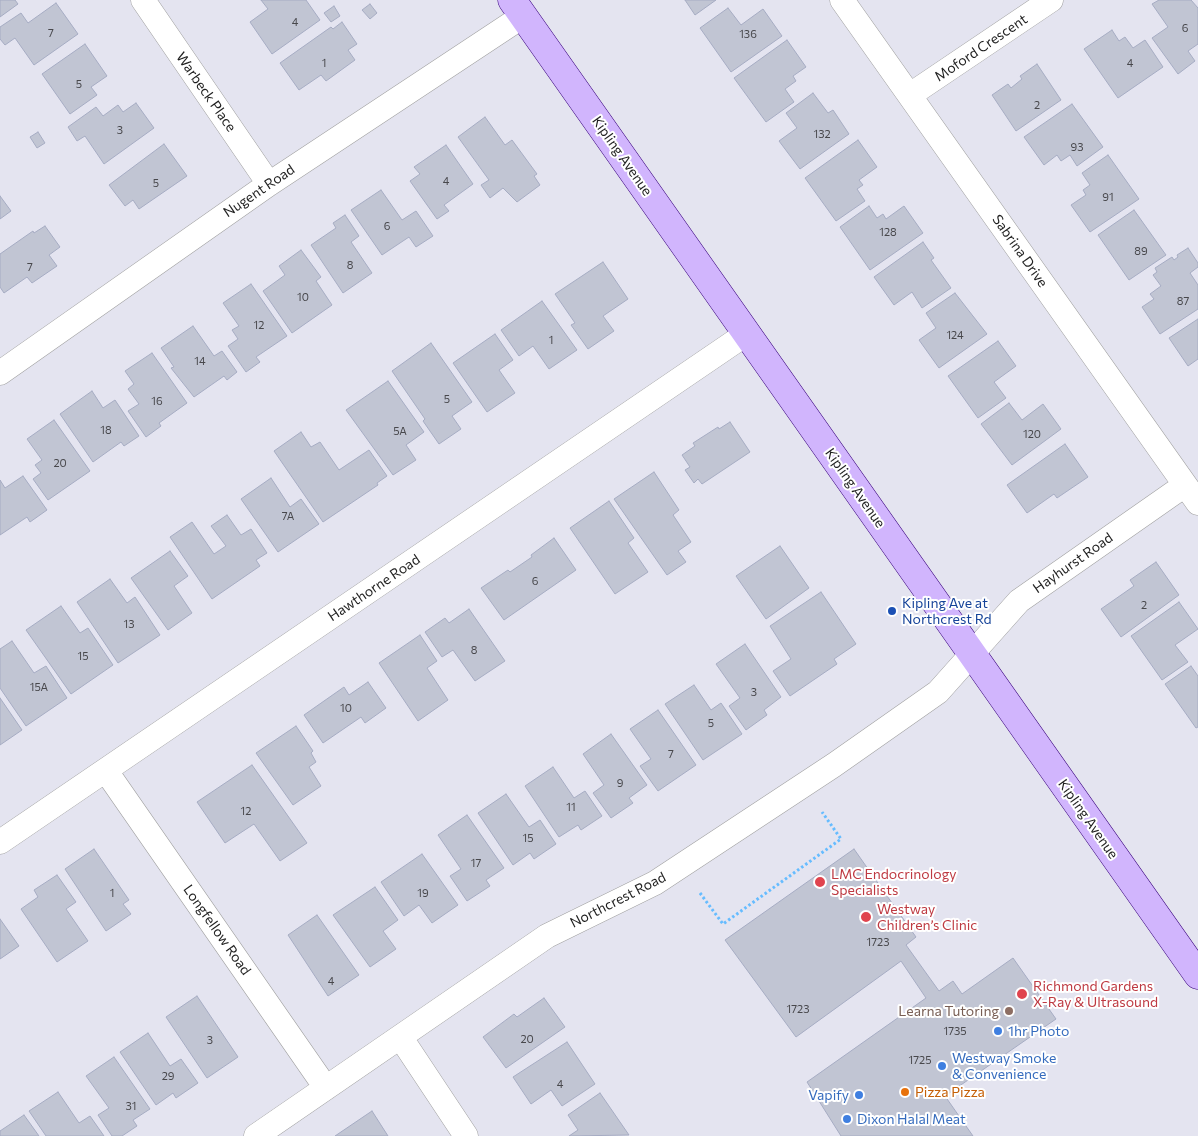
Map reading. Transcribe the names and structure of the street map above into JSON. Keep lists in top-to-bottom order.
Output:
{
  "streets": {
    "main road": ["Kipling Avenue"],
    "street": [
      "Moford Crescent",
      "Warbeck Place",
      "Nugent Road",
      "Sabrina Drive",
      "Hayhurst Road",
      "Hawthorne Road",
      "Northcrest Road",
      "Longfellow Road"
    ]
  },
  "crossings": [
    ["Moford Crescent", "Sabrina Drive"],
    ["Warbeck Place", "Nugent Road"],
    ["Kipling Avenue", "Nugent Road"],
    ["Kipling Avenue", "Hayhurst Road"],
    ["Kipling Avenue", "Hawthorne Road"],
    ["Kipling Avenue", "Northcrest Road"],
    ["Sabrina Drive", "Hayhurst Road"],
    ["Hayhurst Road", "Northcrest Road"],
    ["Hawthorne Road", "Longfellow Road"],
    ["Northcrest Road", "Longfellow Road"]
  ],
  "places": [
    "Kipling Ave at Northcrest Rd",
    "LMC Endocrinology Specialists",
    "Westway Children’s Clinic",
    "Richmond Gardens X-Ray & Ultrasound",
    "Learna Tutoring",
    "1hr Photo",
    "Westway Smoke & Convenience",
    "Pizza Pizza",
    "Vapify",
    "Dixon Halal Meat"
  ],
  "house_numbers": [
    "4",
    "6",
    "7",
    "136",
    "1",
    "4",
    "5",
    "2",
    "3",
    "132",
    "93",
    "4",
    "5",
    "91",
    "6",
    "128",
    "89",
    "8",
    "7",
    "10",
    "87",
    "12",
    "124",
    "1",
    "14",
    "5",
    "16",
    "18",
    "5A",
    "120",
    "20",
    "7A",
    "6",
    "2",
    "13",
    "8",
    "15",
    "15A",
    "3",
    "10",
    "5",
    "7",
    "9",
    "11",
    "12",
    "15",
    "17",
    "1",
    "19",
    "1723",
    "4",
    "1723",
    "1735",
    "20",
    "3",
    "1725",
    "29",
    "4",
    "31"
  ]
}
